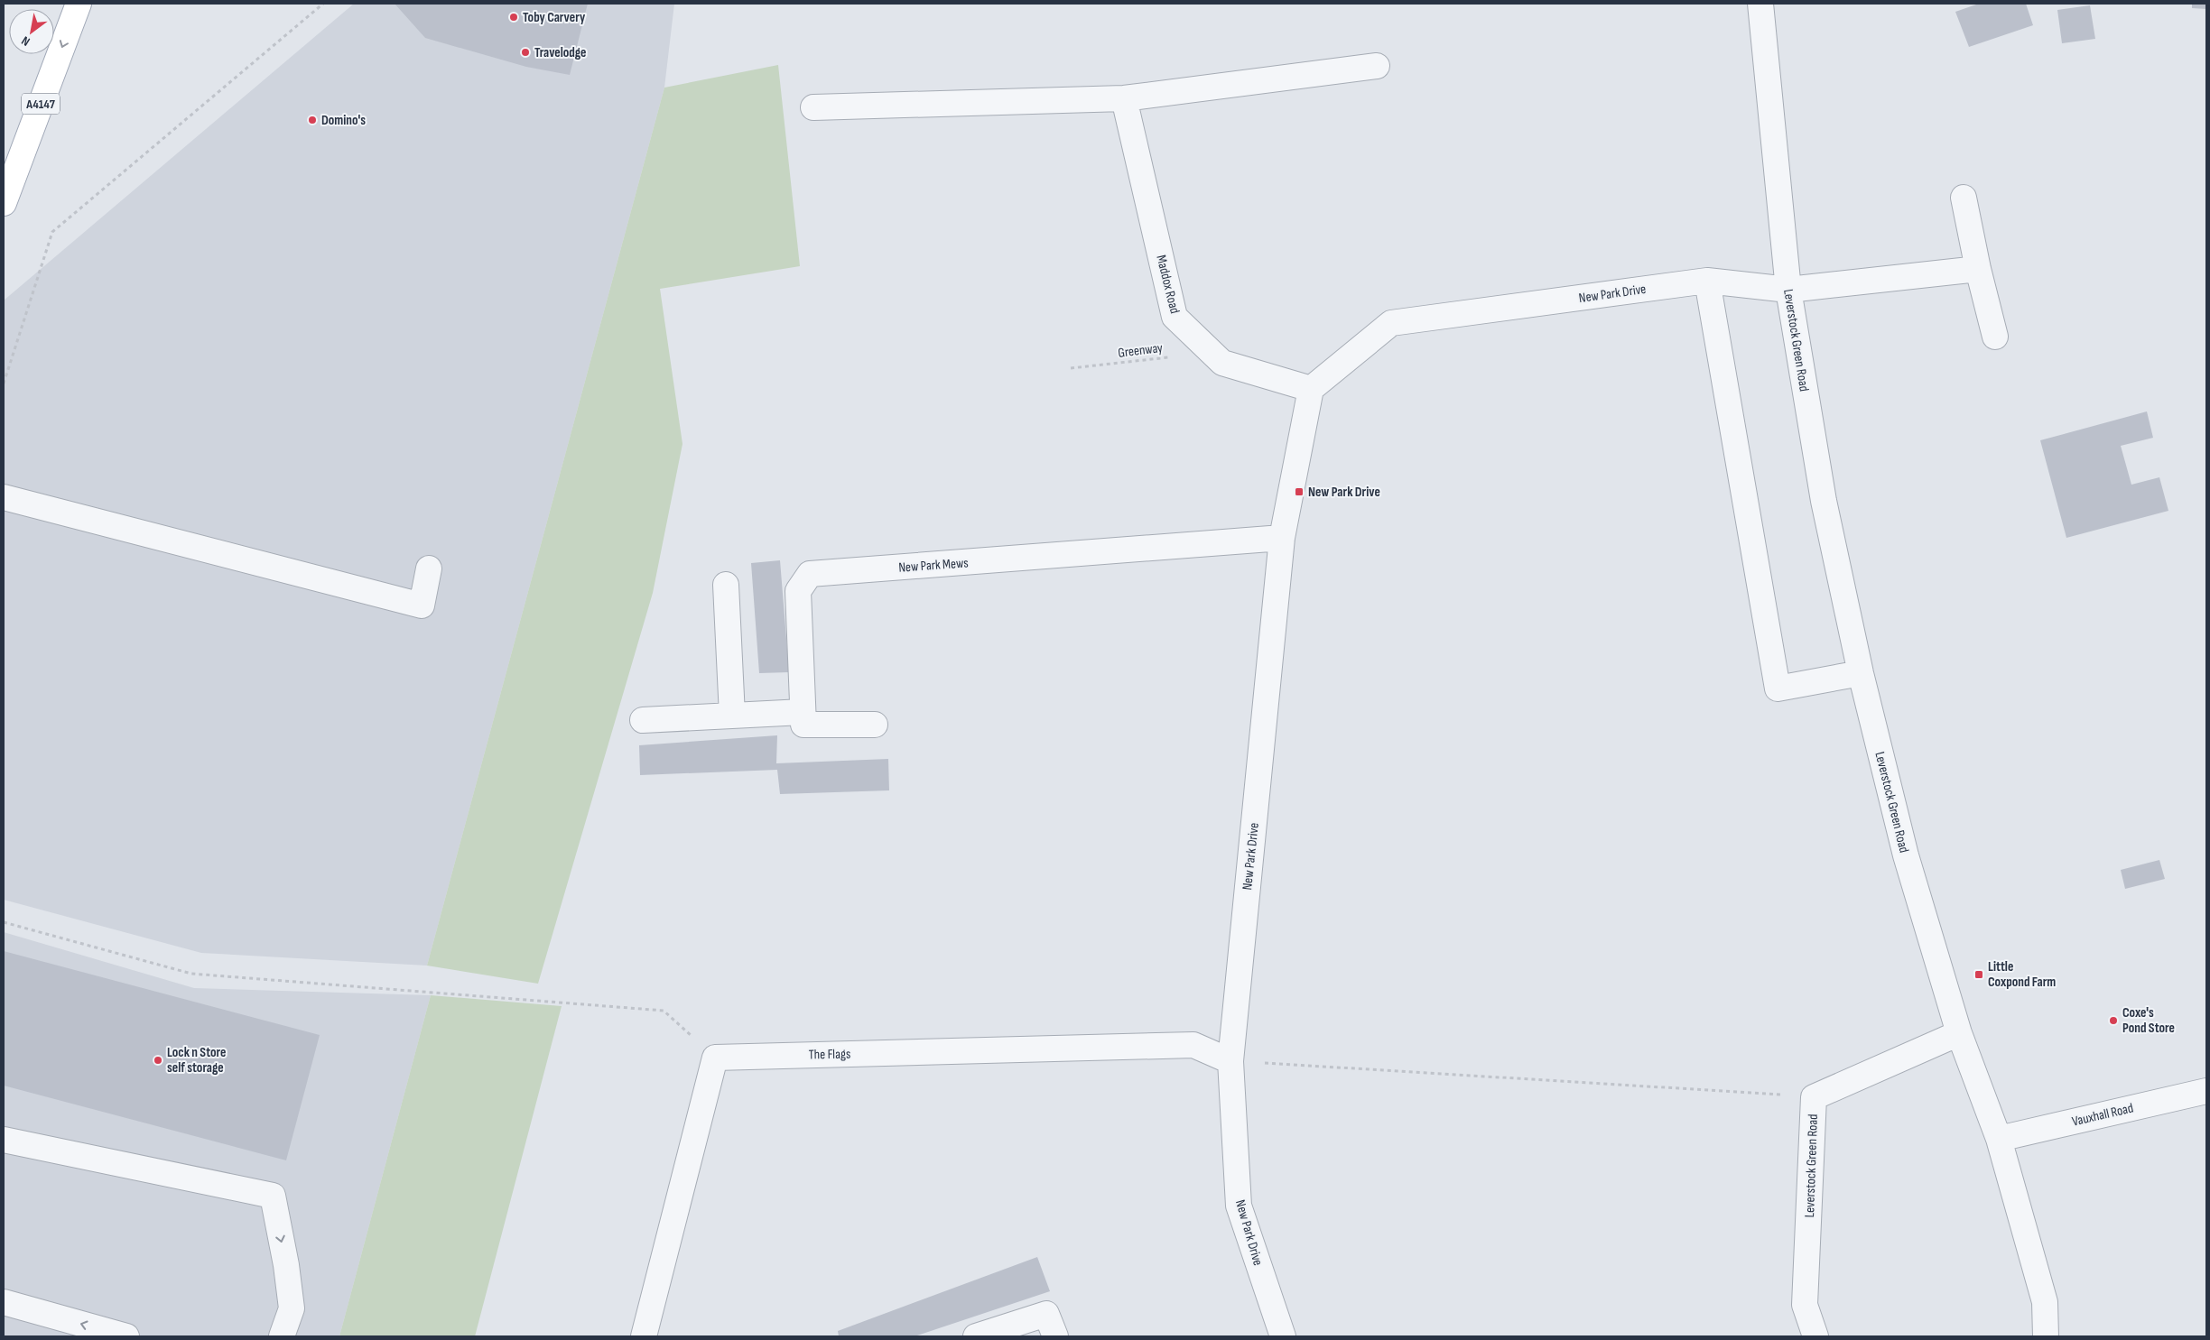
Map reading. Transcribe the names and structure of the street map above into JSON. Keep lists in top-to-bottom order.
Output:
{
  "streets": {
    "main road": ["A4147"],
    "street": [
      "Maddox Road",
      "New Park Drive",
      "Leverstock Green Road",
      "New Park Mews",
      "The Flags",
      "Vauxhall Road"
    ],
    "path": ["Greenway"]
  },
  "crossings": [
    ["Maddox Road", "New Park Drive"],
    ["Maddox Road", "Greenway"],
    ["New Park Drive", "Leverstock Green Road"],
    ["New Park Drive", "New Park Mews"],
    ["New Park Drive", "The Flags"],
    ["Leverstock Green Road", "Vauxhall Road"]
  ],
  "places": {
    "other": [
      "Toby Carvery",
      "Travelodge",
      "Domino's",
      "Coxe's Pond Store",
      "Lock n Store self storage"
    ],
    "transit": ["New Park Drive", "Little Coxpond Farm"]
  },
  "north": "bottom left"
}
